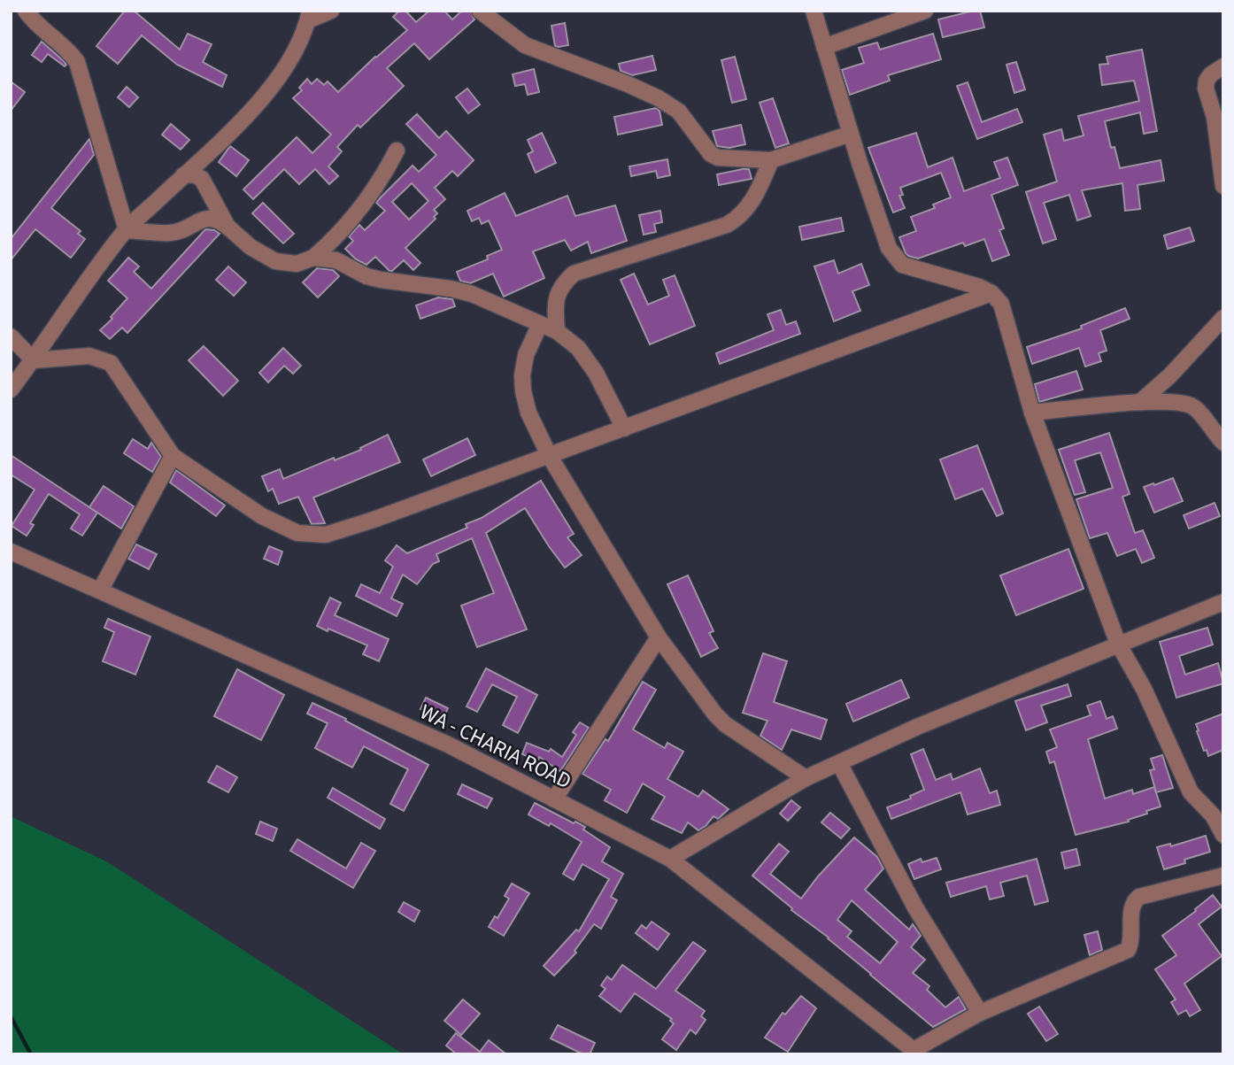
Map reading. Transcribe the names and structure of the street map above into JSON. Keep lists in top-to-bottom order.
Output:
{
  "streets": {
    "street": ["WA - CHARIA ROAD"]
  }
}
